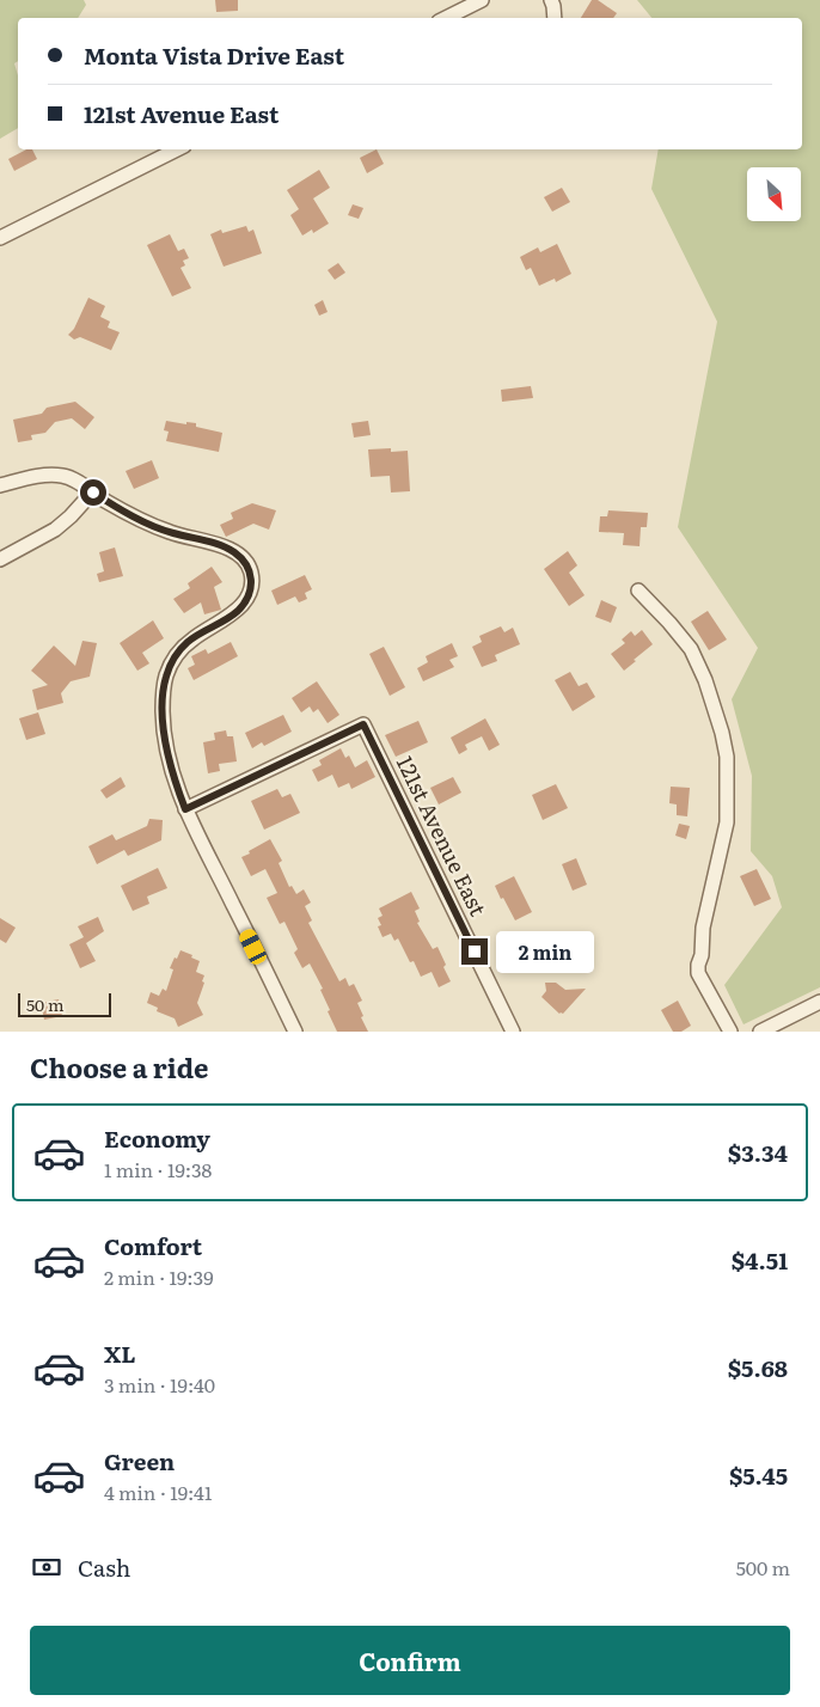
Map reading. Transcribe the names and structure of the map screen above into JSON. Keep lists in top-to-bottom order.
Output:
{
  "streets": {
    "street": ["121st Avenue East"]
  },
  "scale_bar": "50 m",
  "north": "bottom right",
  "page": {
    "banner": ["Monta Vista Drive East", "121st Avenue East"],
    "bubble": "2 min",
    "scale": "50 m",
    "heading": "Choose a ride",
    "list": [
      {
        "name": "Economy",
        "note": "1 min · 19:38",
        "value": "$3.34"
      },
      {
        "name": "Comfort",
        "note": "2 min · 19:39",
        "value": "$4.51"
      },
      {
        "name": "XL",
        "note": "3 min · 19:40",
        "value": "$5.68"
      },
      {
        "name": "Green",
        "note": "4 min · 19:41",
        "value": "$5.45"
      }
    ],
    "pay": ["Cash", "500 m"],
    "buttons": "Confirm"
  }
}
